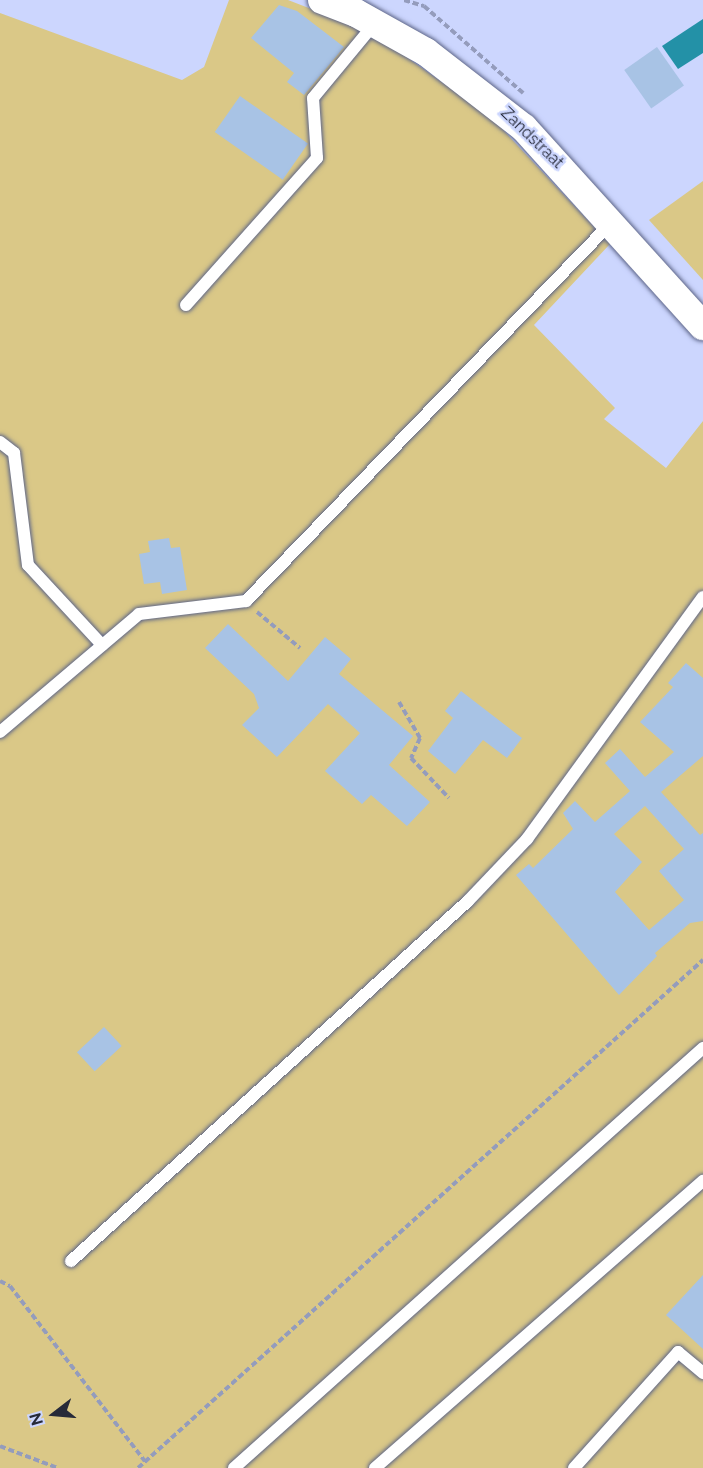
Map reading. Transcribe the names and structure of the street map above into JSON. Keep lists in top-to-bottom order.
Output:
{
  "streets": {
    "street": ["Zandstraat"]
  },
  "north": "left"
}
